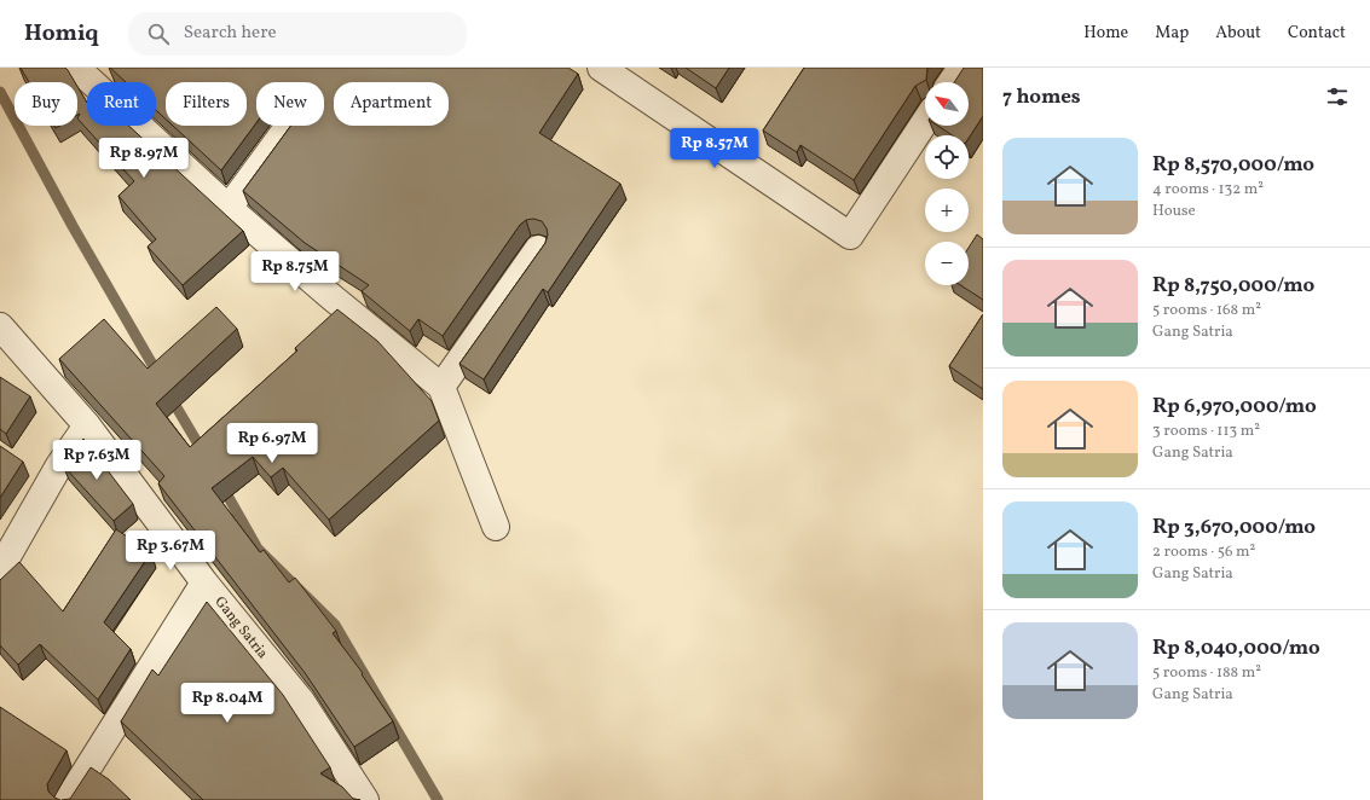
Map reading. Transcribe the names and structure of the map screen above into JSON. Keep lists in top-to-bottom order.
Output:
{
  "streets": {
    "street": ["Gang Satria"]
  },
  "north": "top left",
  "page": {
    "header": "Homiq",
    "search": "Search here",
    "nav": [
      "Home",
      "Map",
      "About",
      "Contact"
    ],
    "heading": "7 homes",
    "map_buttons": ["+", "−"],
    "chip": [
      "Buy",
      "Rent",
      "Filters",
      "New",
      "Apartment"
    ],
    "list": [
      {
        "name": "Rp 8,570,000/mo",
        "note": "4 rooms · 132 m² · House"
      },
      {
        "name": "Rp 8,750,000/mo",
        "note": "5 rooms · 168 m² · Gang Satria"
      },
      {
        "name": "Rp 6,970,000/mo",
        "note": "3 rooms · 113 m² · Gang Satria"
      },
      {
        "name": "Rp 3,670,000/mo",
        "note": "2 rooms · 56 m² · Gang Satria"
      },
      {
        "name": "Rp 8,040,000/mo",
        "note": "5 rooms · 188 m² · Gang Satria"
      }
    ],
    "price": [
      "Rp 8.57M",
      "Rp 8.97M",
      "Rp 8.75M",
      "Rp 6.97M",
      "Rp 7.63M",
      "Rp 3.67M",
      "Rp 8.04M"
    ]
  }
}
